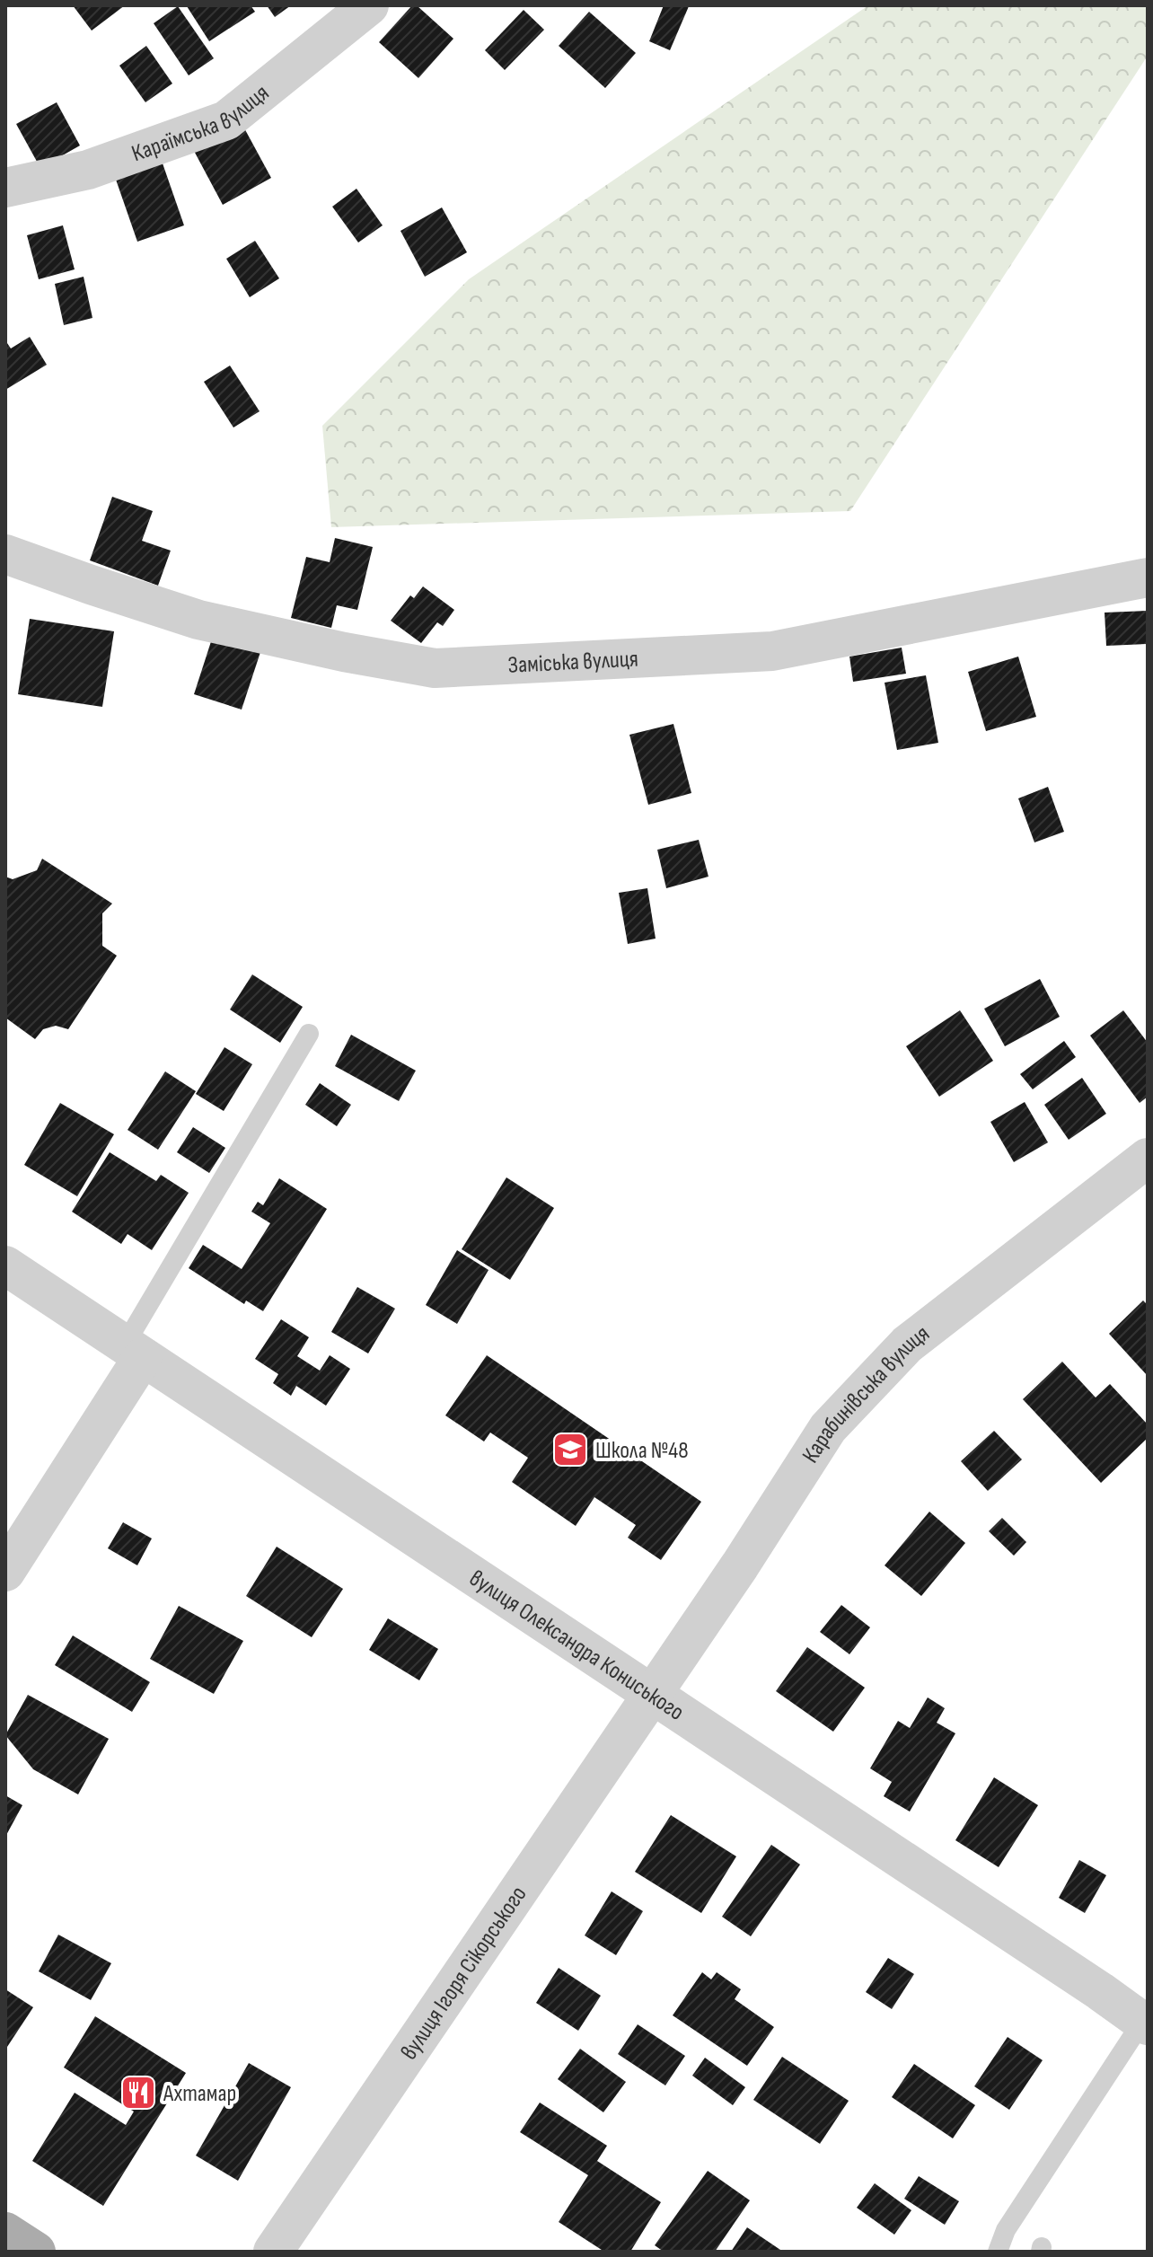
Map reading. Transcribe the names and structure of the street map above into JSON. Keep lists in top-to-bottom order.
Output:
{
  "streets": {
    "street": [
      "Караїмська вулиця",
      "Заміська вулиця",
      "Карабинівська вулиця",
      "вулиця Олександра Кониського",
      "вулиця Ігоря Сікорського"
    ]
  },
  "crossings": [
    ["Карабинівська вулиця", "вулиця Олександра Кониського"],
    ["Карабинівська вулиця", "вулиця Ігоря Сікорського"],
    ["вулиця Олександра Кониського", "вулиця Ігоря Сікорського"]
  ],
  "places": {
    "school or university": ["Школа №48"],
    "restaurant": ["Ахтамар"]
  }
}
